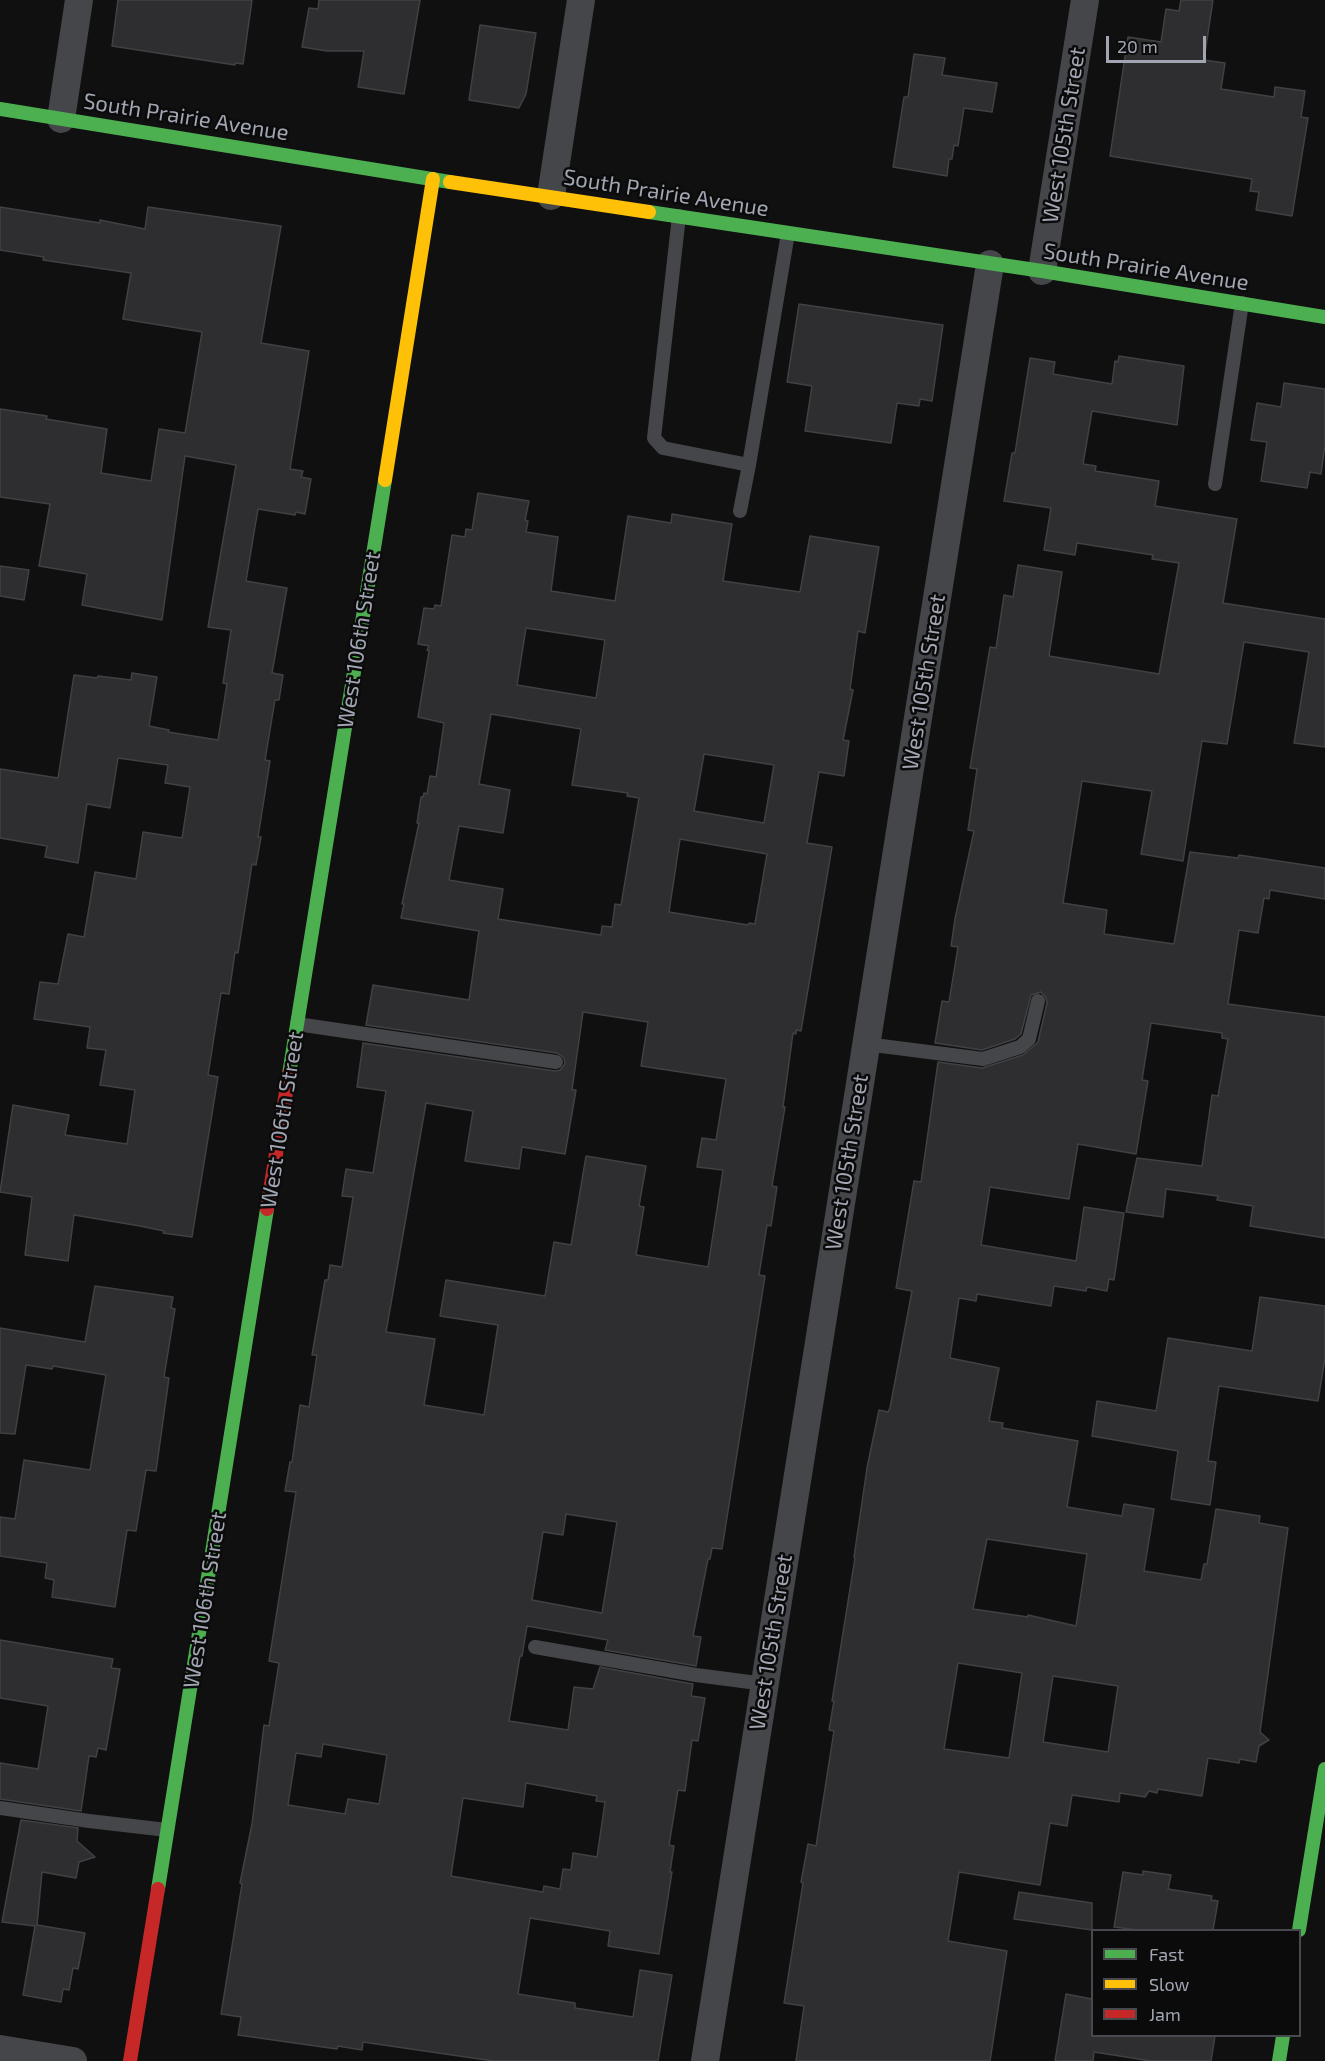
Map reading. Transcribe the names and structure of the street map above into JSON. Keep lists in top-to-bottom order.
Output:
{
  "streets": {
    "street": ["South Prairie Avenue", "West 105th Street", "West 106th Street"]
  },
  "crossings": [
    ["South Prairie Avenue", "West 105th Street"],
    ["South Prairie Avenue", "West 106th Street"]
  ],
  "legend": ["Fast", "Slow", "Jam"],
  "scale_bar": "20 m"
}
